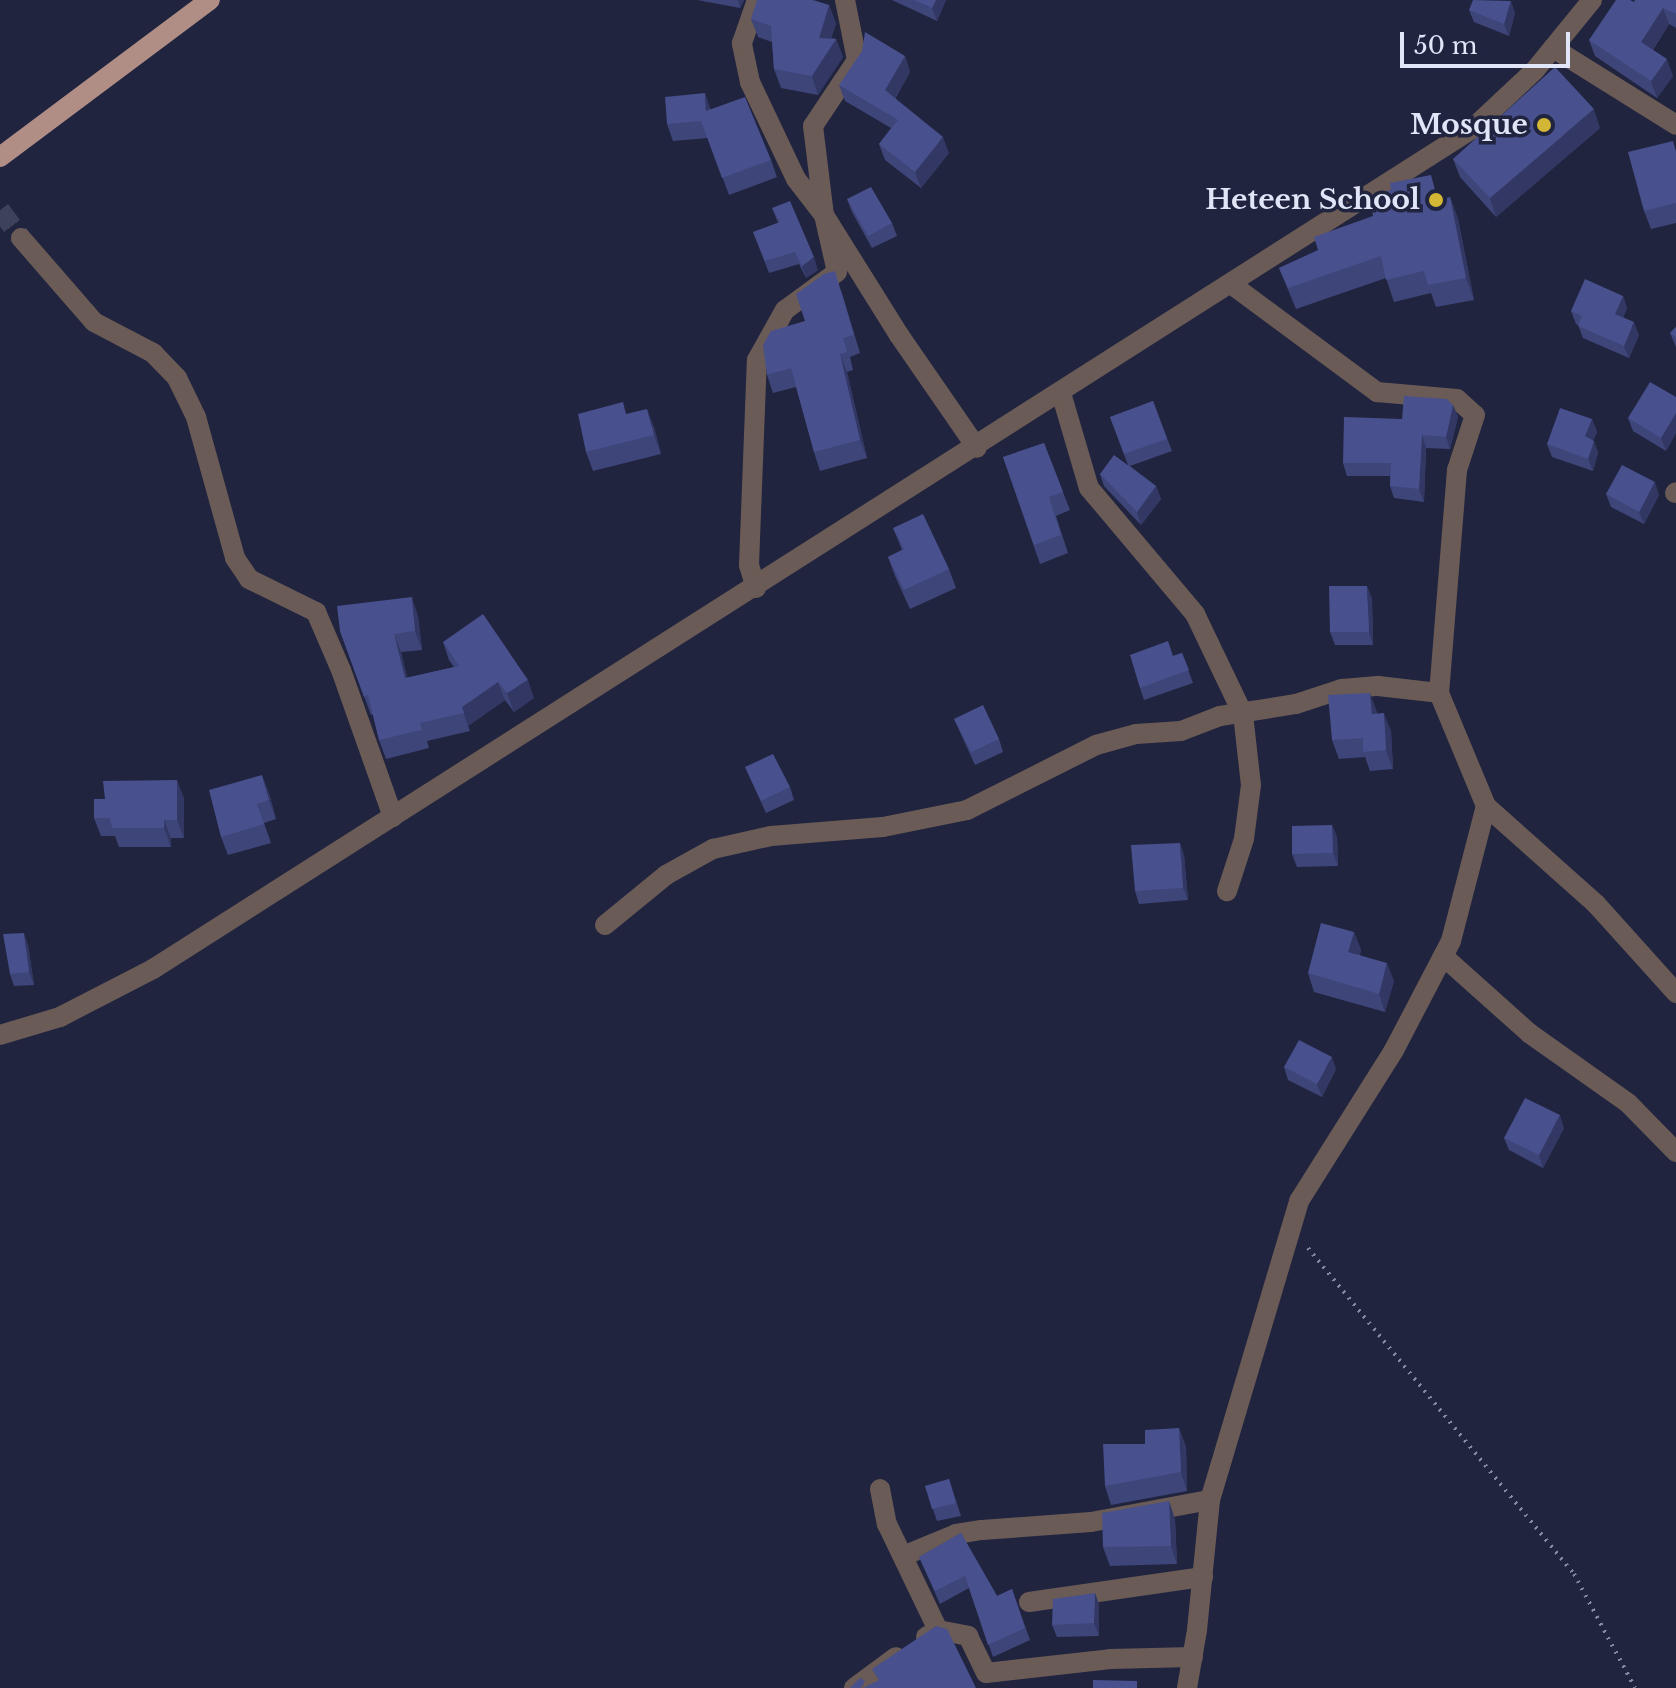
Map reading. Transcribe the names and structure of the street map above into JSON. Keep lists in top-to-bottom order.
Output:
{
  "places": ["Mosque", "Heteen School"],
  "scale_bar": "50 m"
}
